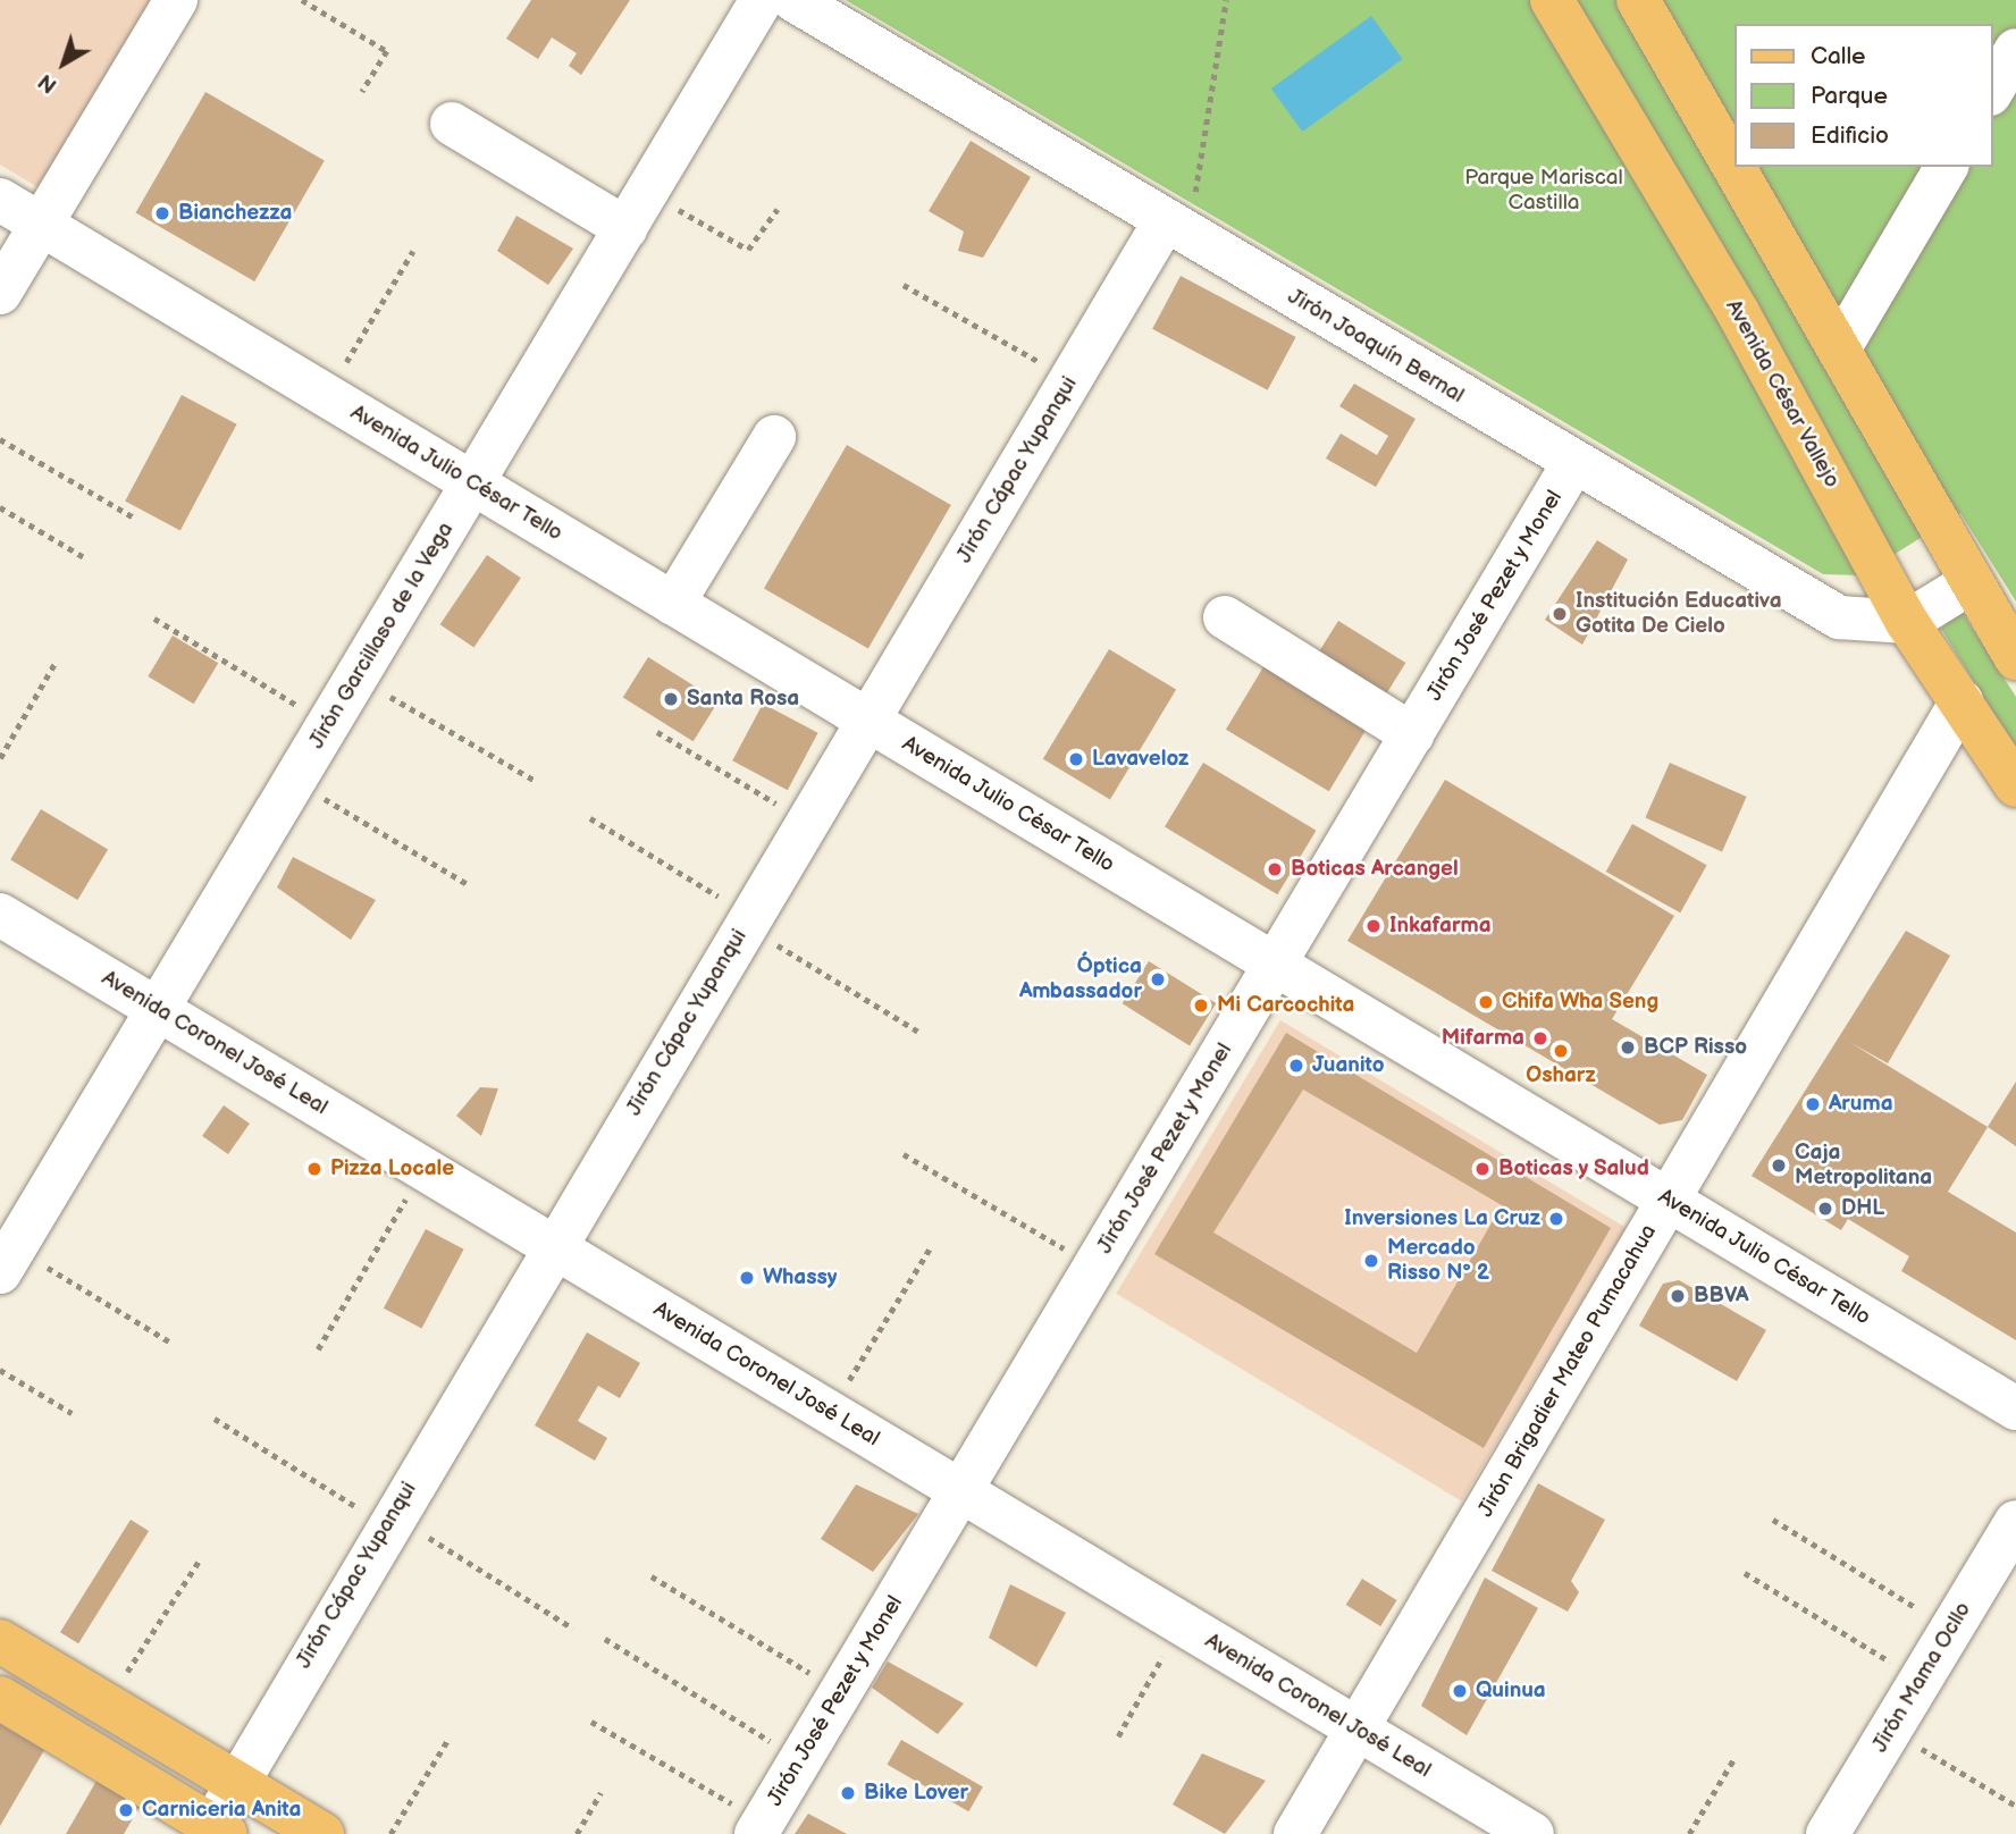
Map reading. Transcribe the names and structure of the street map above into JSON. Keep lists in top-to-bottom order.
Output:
{
  "streets": {
    "main road": ["Avenida César Vallejo"],
    "street": [
      "Jirón Joaquín Bernal",
      "Jirón Cápac Yupanqui",
      "Avenida Julio César Tello",
      "Jirón José Pezet y Monel",
      "Jirón Garcillaso de la Vega",
      "Avenida Coronel José Leal",
      "Jirón Brigadier Mateo Pumacahua",
      "Jirón Mama Ocllo"
    ]
  },
  "crossings": [
    ["Jirón Joaquín Bernal", "Avenida César Vallejo"],
    ["Jirón Joaquín Bernal", "Jirón Cápac Yupanqui"],
    ["Jirón Joaquín Bernal", "Jirón José Pezet y Monel"],
    ["Avenida César Vallejo", "Jirón Brigadier Mateo Pumacahua"],
    ["Jirón Cápac Yupanqui", "Avenida Julio César Tello"],
    ["Jirón Cápac Yupanqui", "Avenida Coronel José Leal"],
    ["Avenida Julio César Tello", "Jirón José Pezet y Monel"],
    ["Avenida Julio César Tello", "Jirón Garcillaso de la Vega"],
    ["Avenida Julio César Tello", "Jirón Brigadier Mateo Pumacahua"],
    ["Jirón José Pezet y Monel", "Avenida Coronel José Leal"],
    ["Jirón Garcillaso de la Vega", "Avenida Coronel José Leal"],
    ["Avenida Coronel José Leal", "Jirón Brigadier Mateo Pumacahua"]
  ],
  "parks": ["Parque Mariscal Castilla"],
  "places": [
    "Bianchezza",
    "Institución Educativa Gotita De Cielo",
    "Santa Rosa",
    "Lavaveloz",
    "Boticas Arcangel",
    "Inkafarma",
    "Óptica Ambassador",
    "Chifa Wha Seng",
    "Mi Carcochita",
    "Mifarma",
    "BCP Risso",
    "Osharz",
    "Juanito",
    "Aruma",
    "Caja Metropolitana",
    "Pizza Locale",
    "Boticas y Salud",
    "DHL",
    "Inversiones La Cruz",
    "Mercado Risso N° 2",
    "Whassy",
    "BBVA",
    "Quinua",
    "Bike Lover",
    "Carniceria Anita"
  ],
  "legend": ["Calle", "Parque", "Edificio"],
  "north": "bottom left"
}
